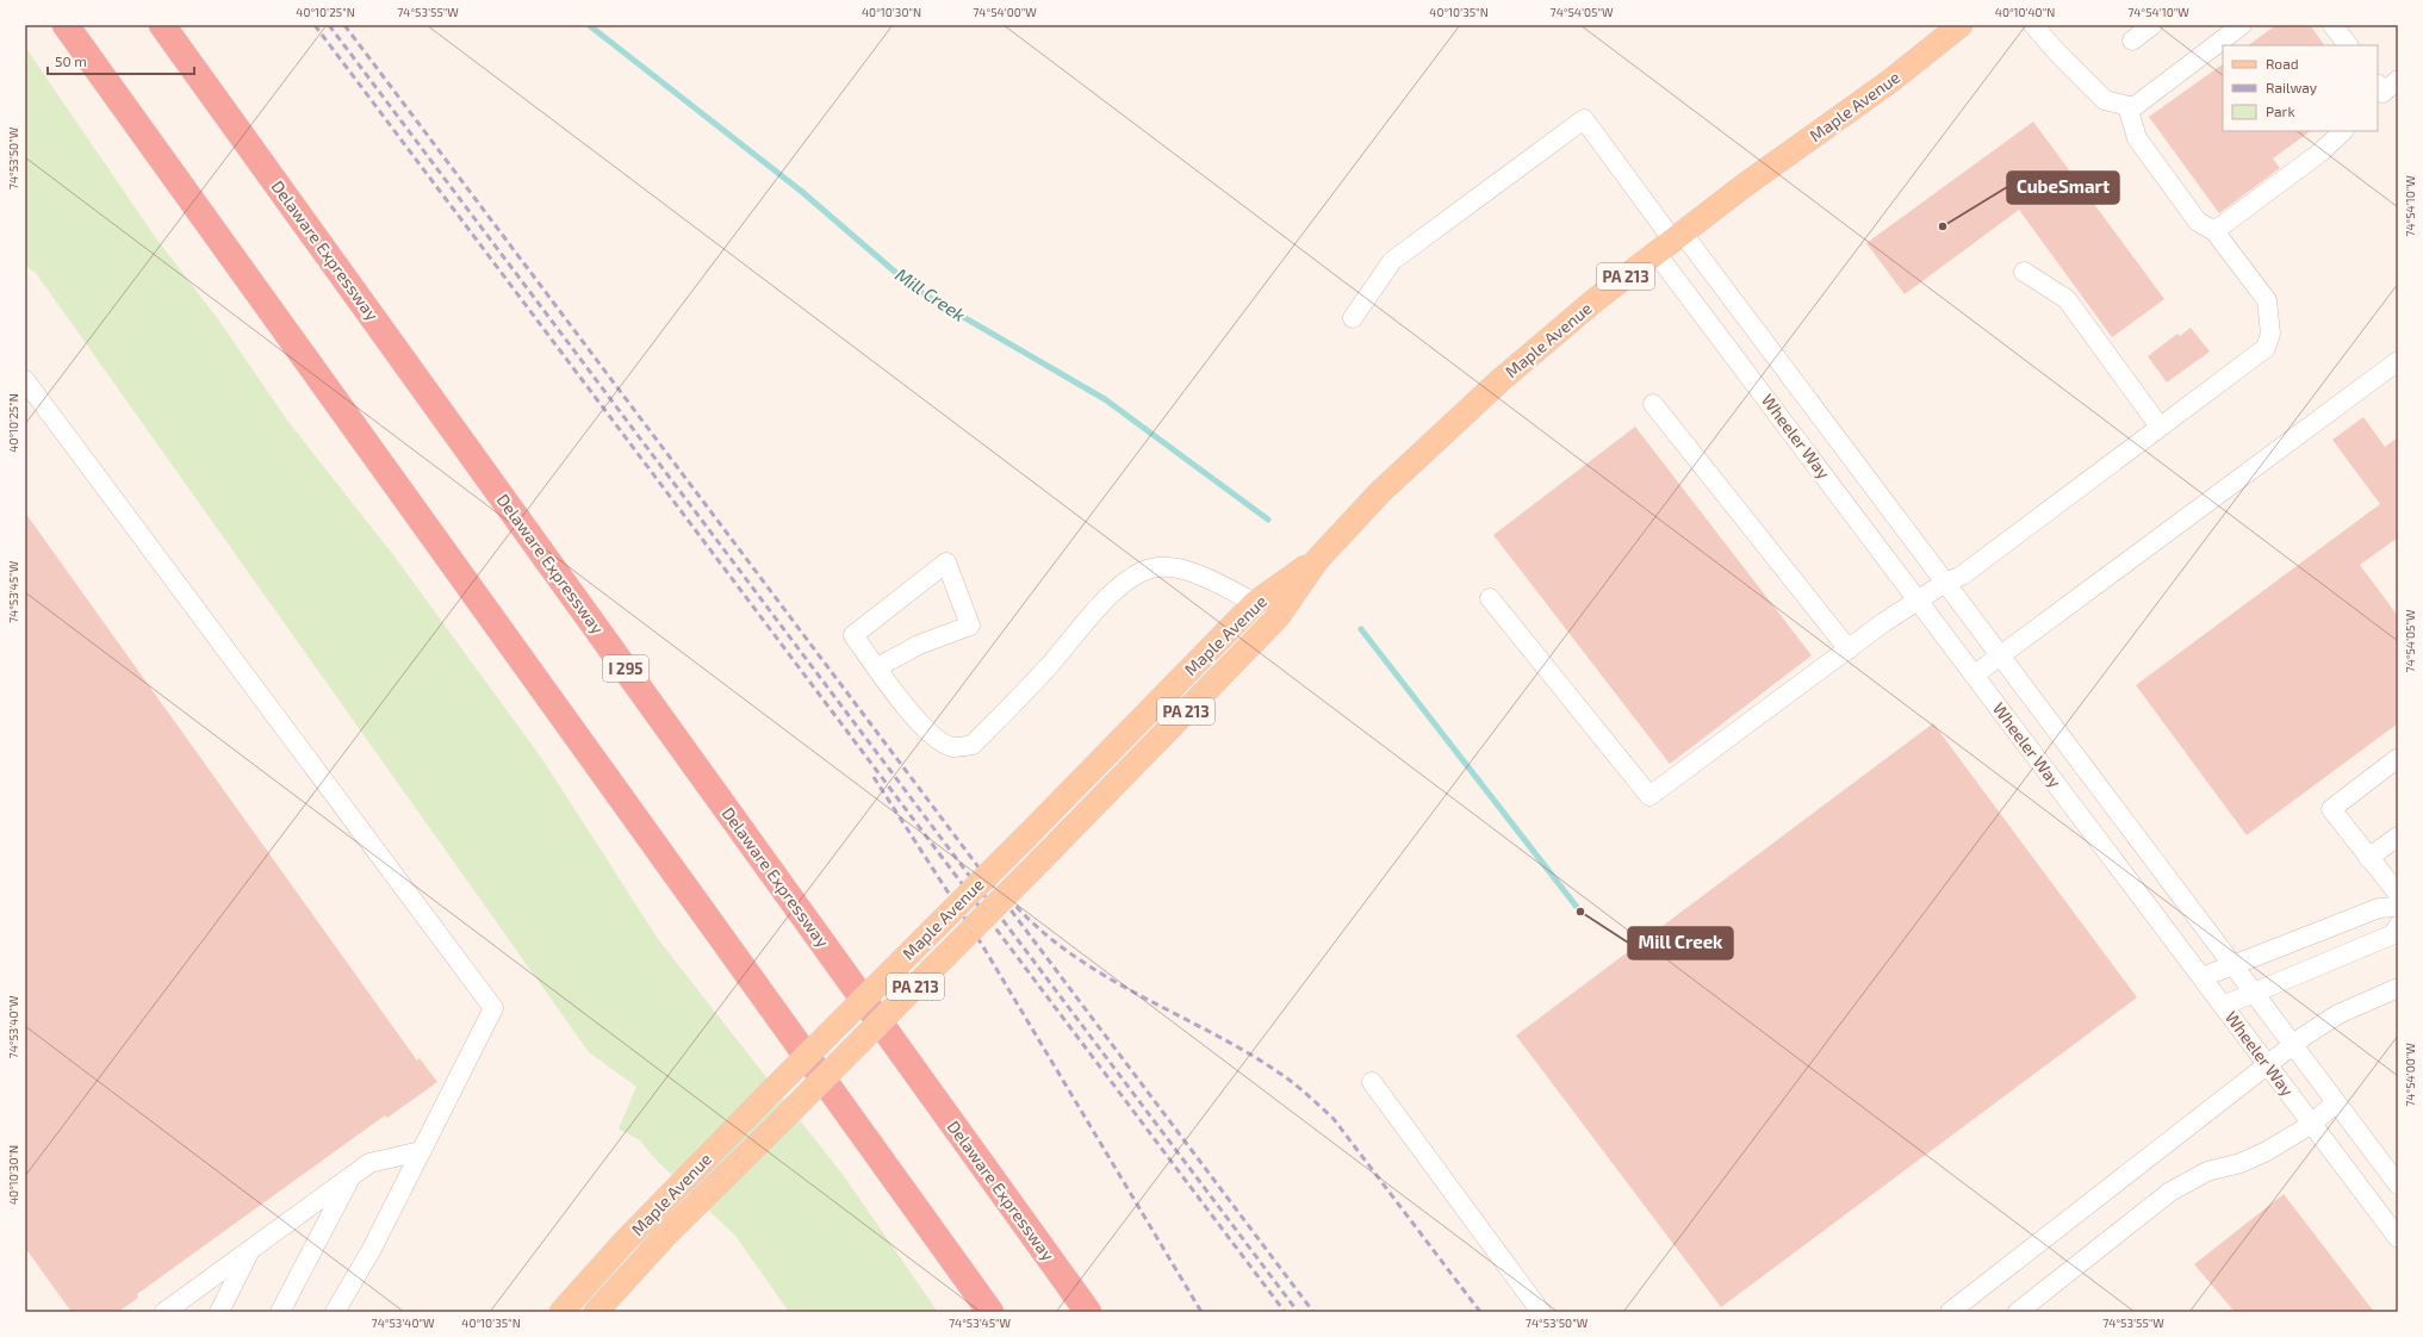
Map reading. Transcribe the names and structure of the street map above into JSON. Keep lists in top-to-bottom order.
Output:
{
  "streets": {
    "highway": ["Delaware Expressway", "I 295"],
    "main road": ["Maple Avenue", "PA 213"],
    "street": ["Wheeler Way"]
  },
  "crossings": [
    ["Maple Avenue", "Wheeler Way"]
  ],
  "water": ["Mill Creek"],
  "places": ["CubeSmart", "Mill Creek"],
  "legend": ["Road", "Railway", "Park"],
  "scale_bar": "50 m",
  "coordinates": [
    "40°10'25\"N",
    "74°53'55\"W",
    "40°10'30\"N",
    "74°54'00\"W",
    "40°10'35\"N",
    "74°54'05\"W",
    "40°10'40\"N",
    "74°54'10\"W",
    "74°53'50\"W",
    "74°53'45\"W",
    "74°53'40\"W"
  ]
}
